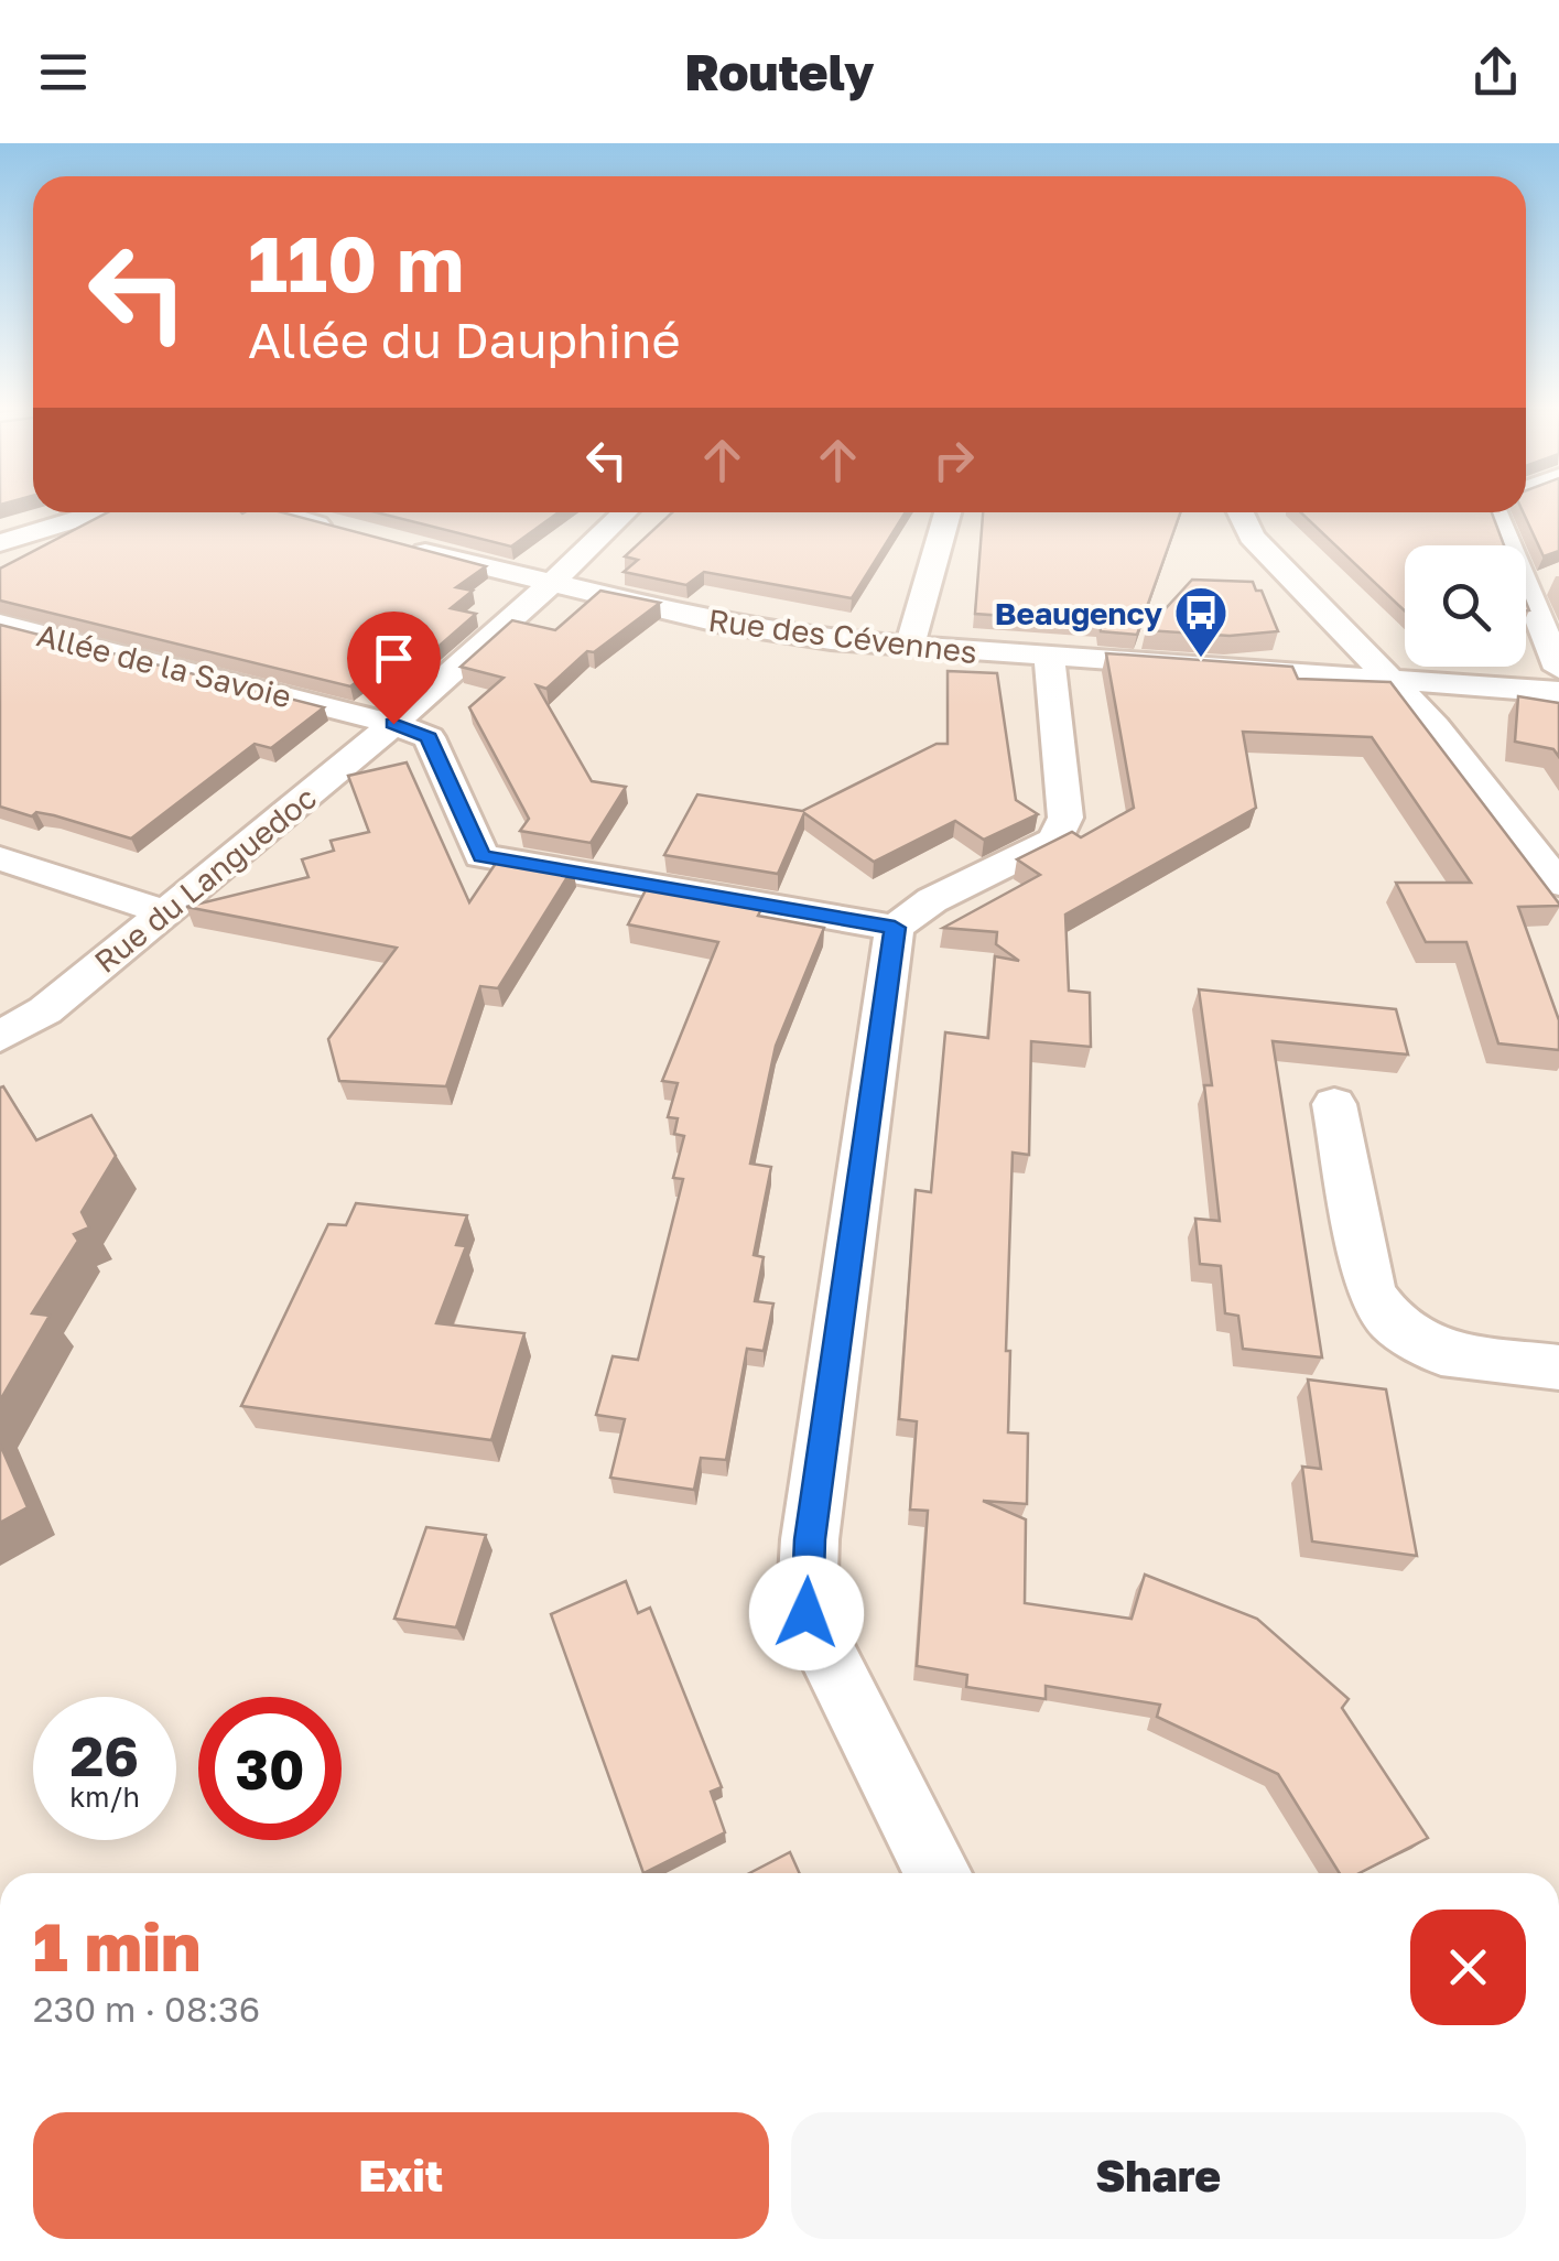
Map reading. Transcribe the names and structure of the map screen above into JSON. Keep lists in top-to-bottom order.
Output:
{
  "streets": {
    "street": ["Rue des Cévennes", "Allée de la Savoie", "Rue du Languedoc"]
  },
  "crossings": [
    ["Rue des Cévennes", "Rue du Languedoc"],
    ["Allée de la Savoie", "Rue du Languedoc"]
  ],
  "places": {
    "bus stop": ["Beaugency"]
  },
  "page": {
    "header": "Routely",
    "turn": ["110 m", "Allée du Dauphiné"],
    "speed": "26 km/h",
    "limit": "30",
    "heading": ["1 min", "230 m · 08:36"],
    "buttons": ["Exit", "Share"]
  }
}
